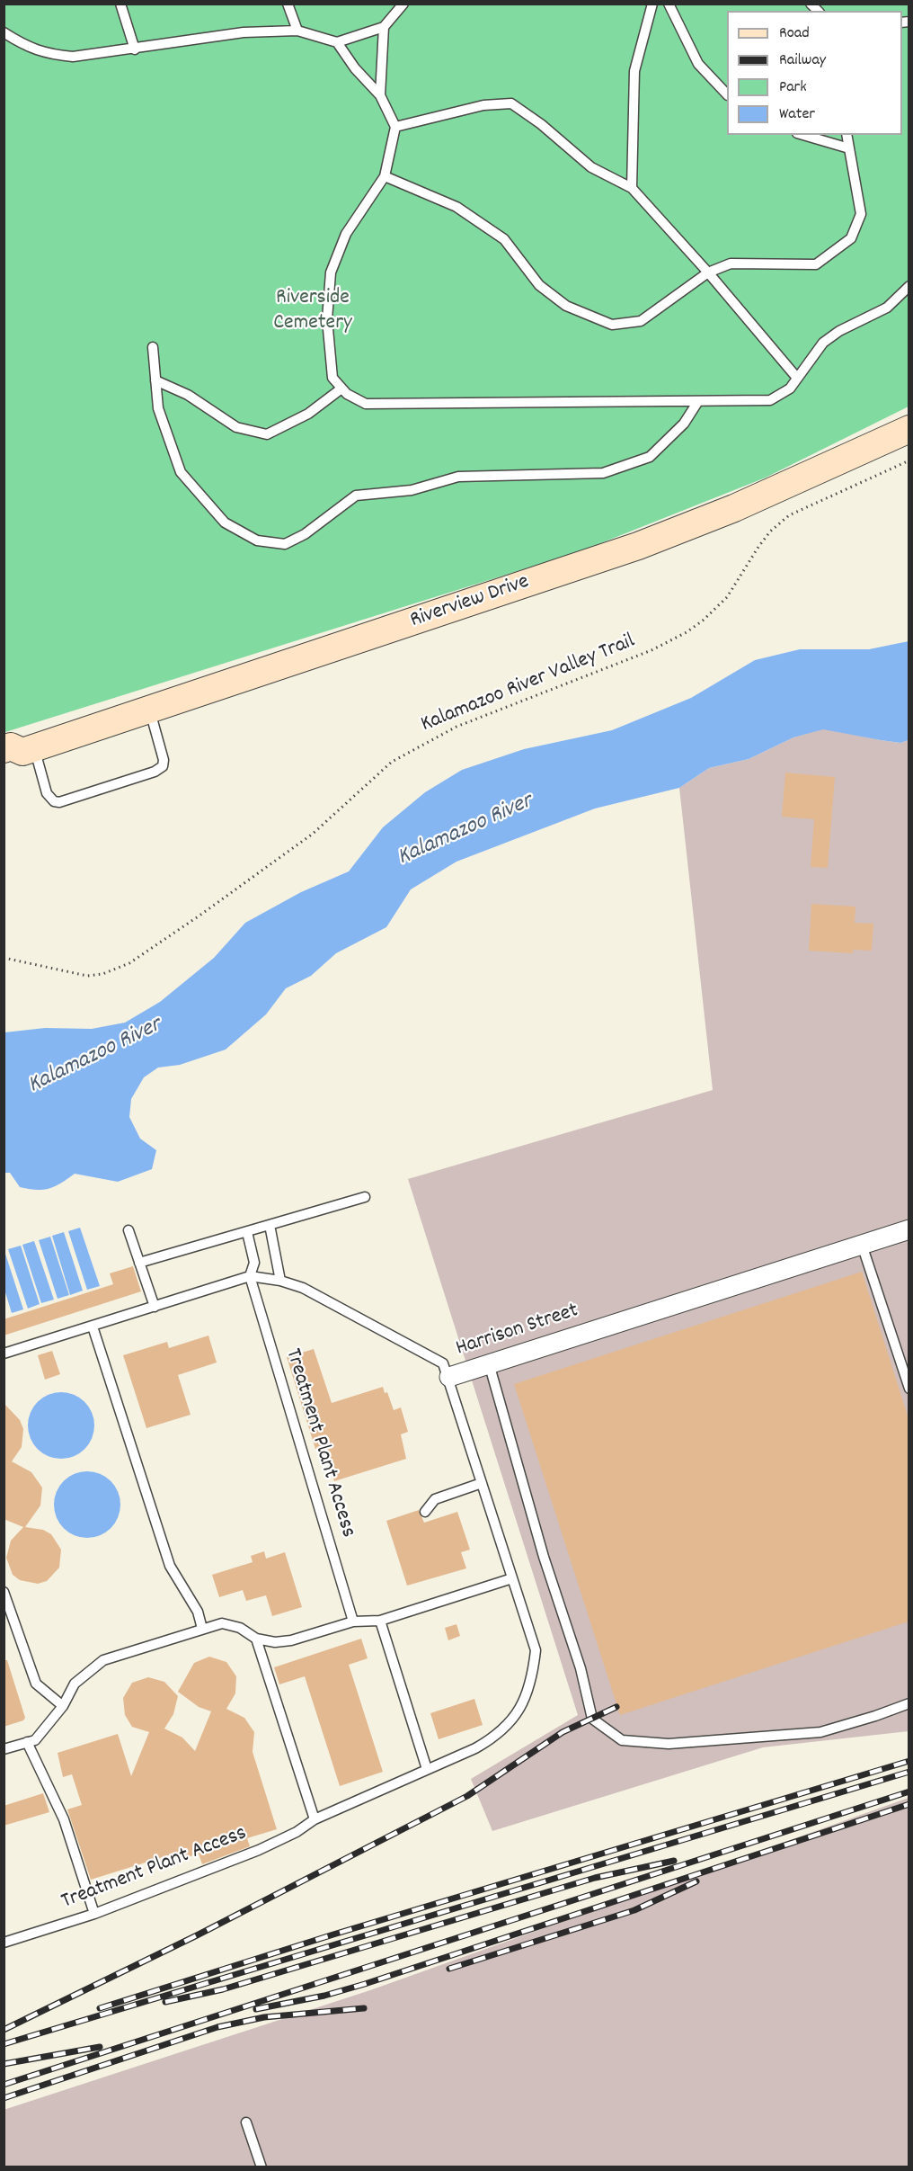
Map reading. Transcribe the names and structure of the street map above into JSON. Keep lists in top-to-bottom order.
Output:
{
  "streets": {
    "street": ["Riverview Drive", "Harrison Street"],
    "lane": ["Treatment Plant Access"],
    "path": ["Kalamazoo River Valley Trail"]
  },
  "crossings": [
    ["Harrison Street", "Treatment Plant Access"]
  ],
  "water": ["Kalamazoo River"],
  "parks": ["Riverside Cemetery"],
  "legend": [
    "Road",
    "Railway",
    "Park",
    "Water"
  ]
}
